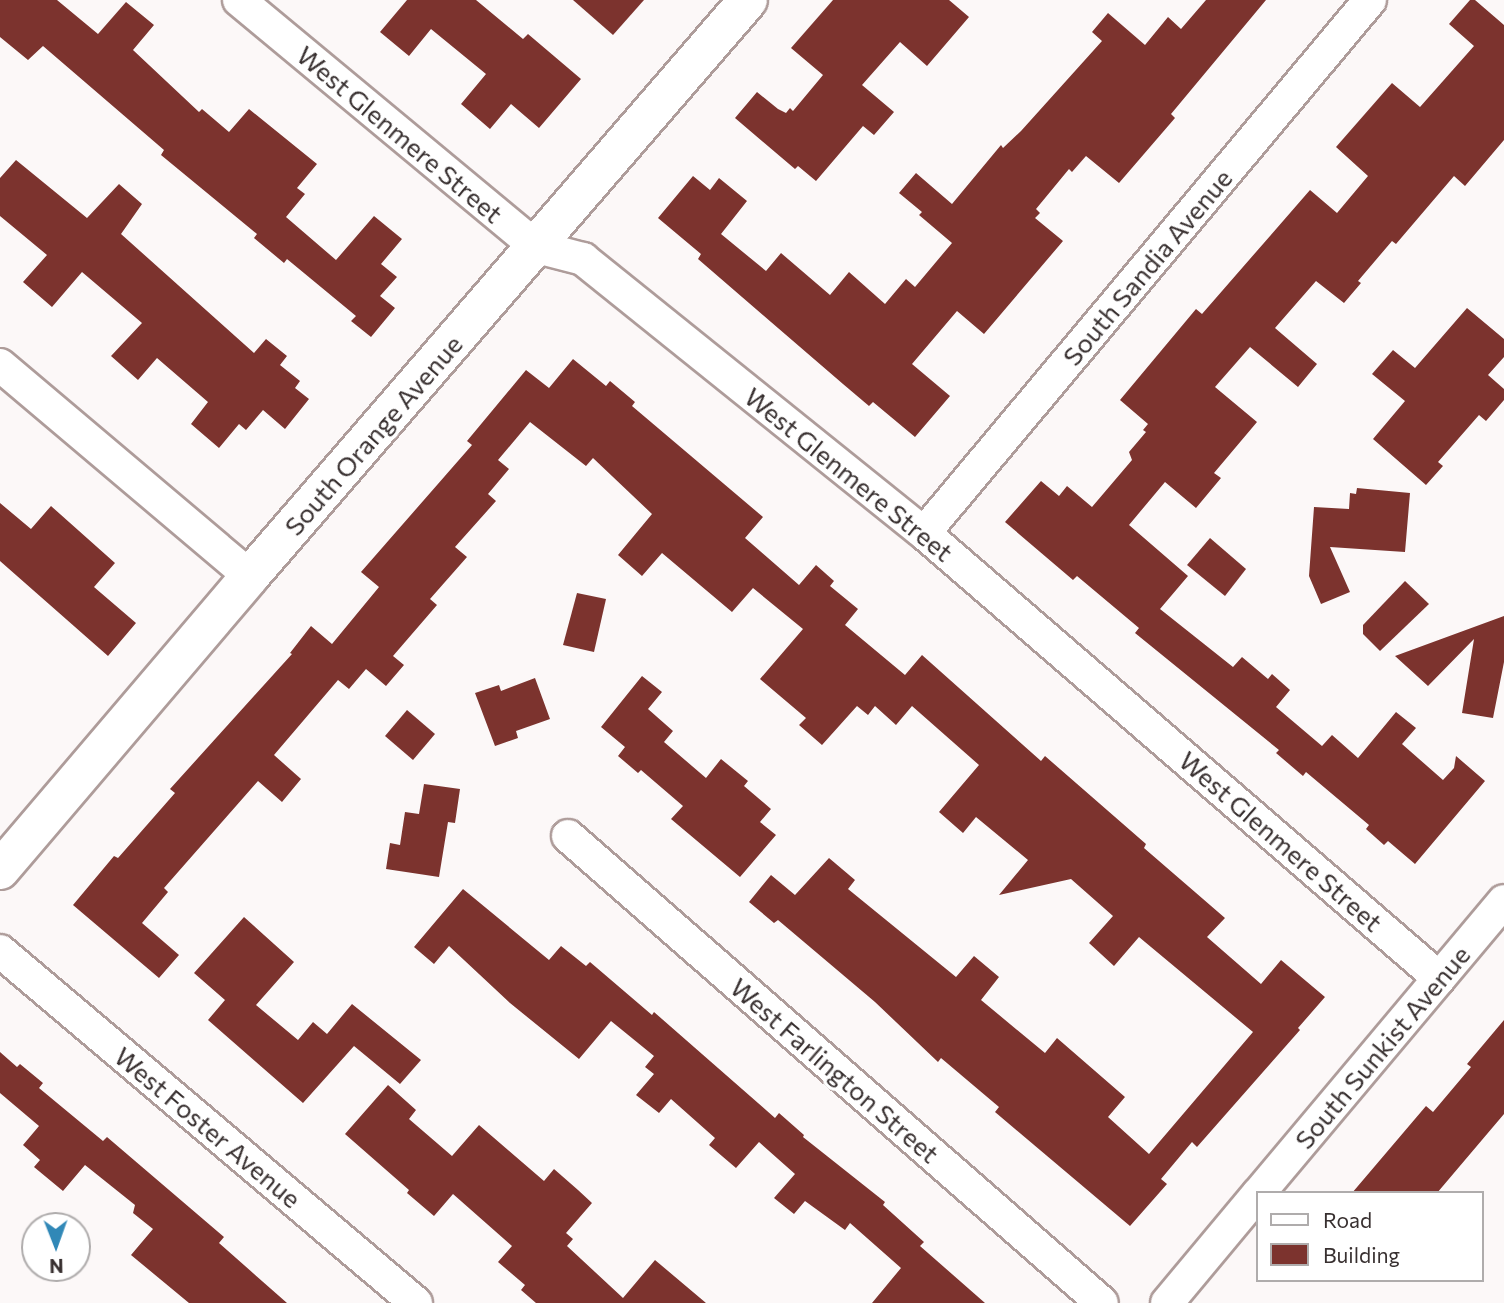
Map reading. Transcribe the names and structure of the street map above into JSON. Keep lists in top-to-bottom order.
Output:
{
  "streets": {
    "street": [
      "West Glenmere Street",
      "South Sandia Avenue",
      "South Orange Avenue",
      "South Sunkist Avenue",
      "West Farlington Street",
      "West Foster Avenue"
    ]
  },
  "crossings": [
    ["West Glenmere Street", "South Sandia Avenue"],
    ["West Glenmere Street", "South Orange Avenue"],
    ["West Glenmere Street", "South Sunkist Avenue"]
  ],
  "legend": ["Road", "Building"],
  "north": "bottom"
}
